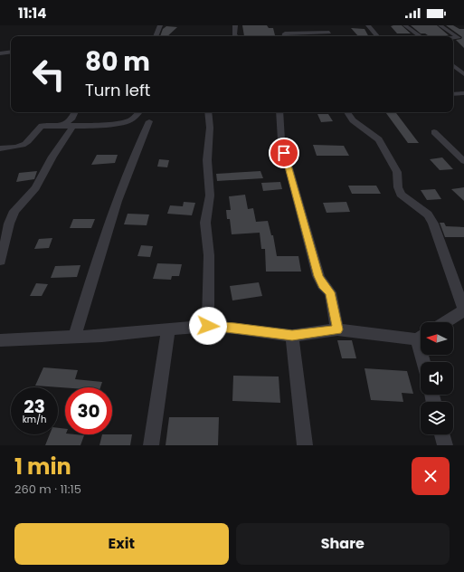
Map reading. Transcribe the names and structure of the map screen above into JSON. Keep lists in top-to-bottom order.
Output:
{
  "north": "left",
  "page": {
    "status": "11:14",
    "turn": ["80 m", "Turn left"],
    "speed": "23 km/h",
    "limit": "30",
    "heading": ["1 min", "260 m · 11:15"],
    "buttons": ["Exit", "Share"]
  }
}
